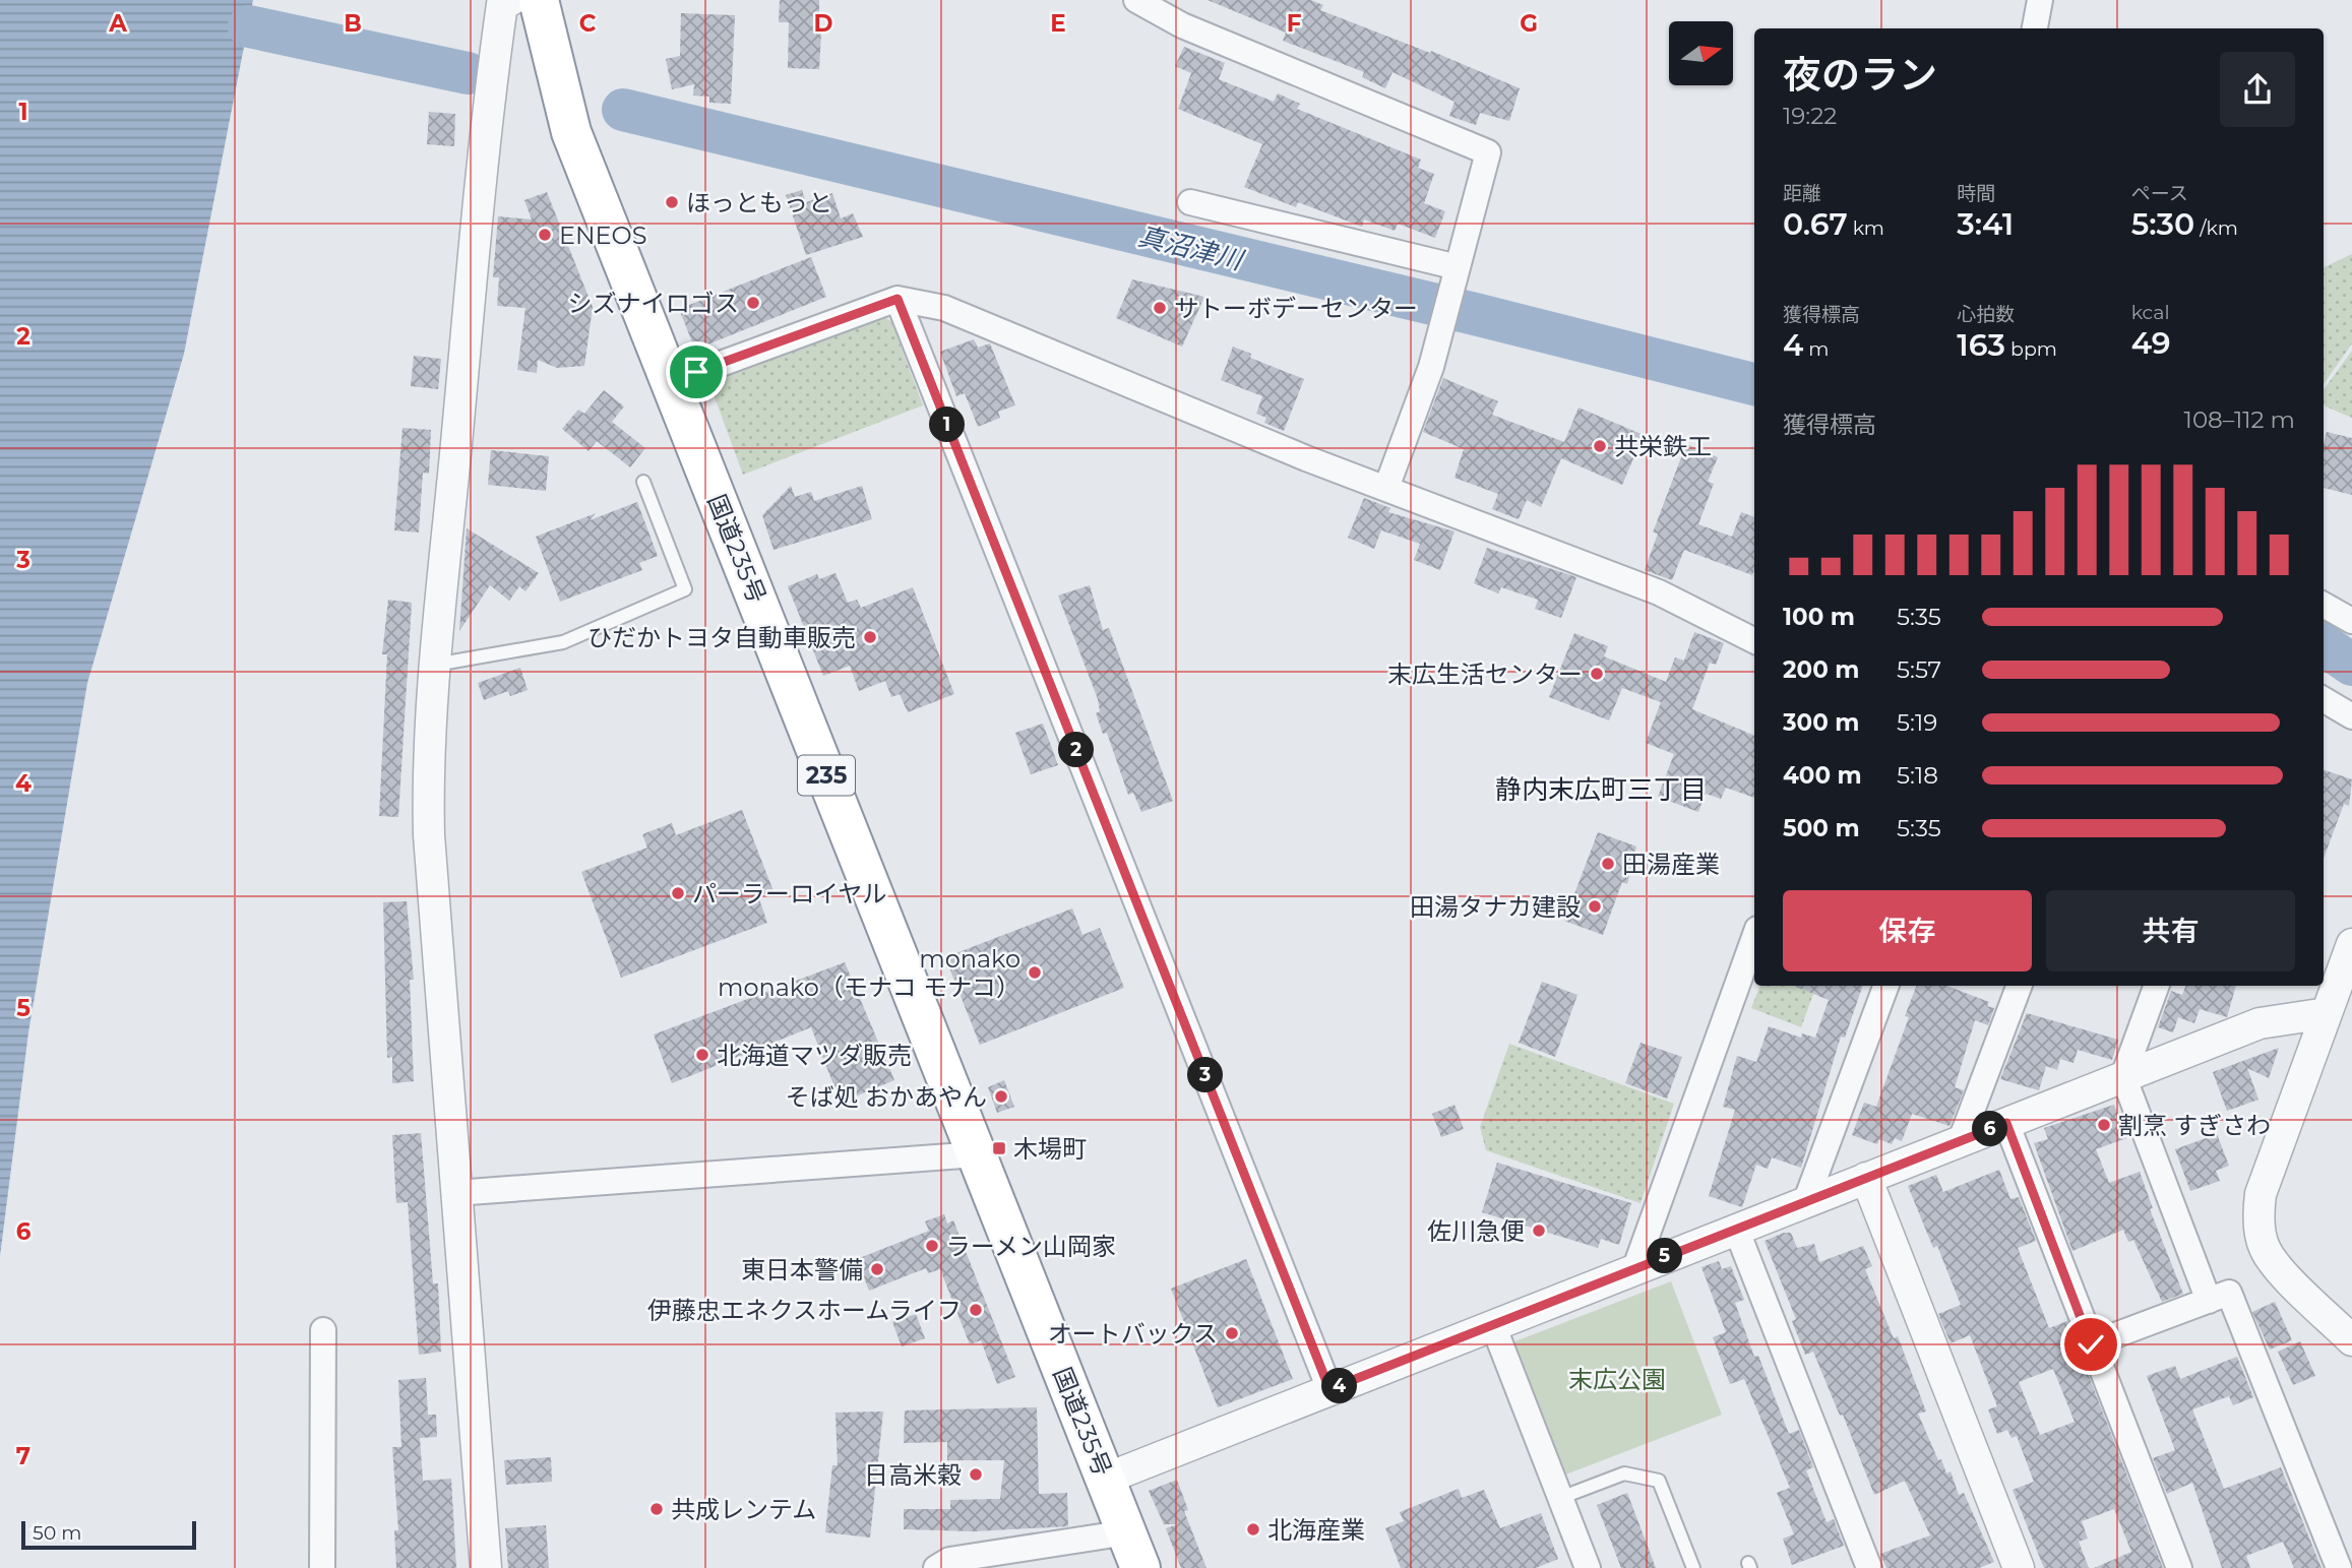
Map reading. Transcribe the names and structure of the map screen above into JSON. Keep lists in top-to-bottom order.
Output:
{
  "streets": {
    "highway": ["国道235号", "235"]
  },
  "districts": ["静内末広町三丁目"],
  "water": ["真沼津川"],
  "parks": ["末広公園"],
  "places": {
    "other": [
      "ほっともっと",
      "ENEOS",
      "シズナイロゴス",
      "サトーボデーセンター",
      "共栄鉄工",
      "ひだかトヨタ自動車販売",
      "末広生活センター",
      "田湯産業",
      "パーラーロイヤル",
      "田湯タナカ建設",
      "monako monako（モナコ モナコ）",
      "北海道マツダ販売",
      "そば処 おかあやん",
      "割烹 すぎさわ",
      "佐川急便",
      "ラーメン山岡家",
      "東日本警備",
      "伊藤忠エネクスホームライフ",
      "オートバックス",
      "日高米穀",
      "共成レンテム",
      "北海産業"
    ],
    "transit": ["木場町"]
  },
  "scale_bar": "50 m",
  "north": "right",
  "page": {
    "heading": ["夜のラン", "19:22"],
    "stats": [
      ["距離", "0.67 km"],
      ["時間", "3:41"],
      ["ペース", "5:30 /km"],
      ["獲得標高", "4 m"],
      ["心拍数", "163 bpm"],
      ["kcal", "49"]
    ],
    "chart": ["獲得標高", "108–112 m"],
    "pins": [
      "1",
      "2",
      "3",
      "6",
      "5",
      "4"
    ],
    "list": [
      {
        "name": "100 m",
        "note": "5:35"
      },
      {
        "name": "200 m",
        "note": "5:57"
      },
      {
        "name": "300 m",
        "note": "5:19"
      },
      {
        "name": "400 m",
        "note": "5:18"
      },
      {
        "name": "500 m",
        "note": "5:35"
      }
    ],
    "buttons": ["保存", "共有"],
    "scale": "50 m"
  },
  "grid": {
    "columns": [
      "A",
      "B",
      "C",
      "D",
      "E",
      "F",
      "G"
    ],
    "rows": [
      "1",
      "2",
      "3",
      "4",
      "5",
      "6",
      "7"
    ]
  }
}
